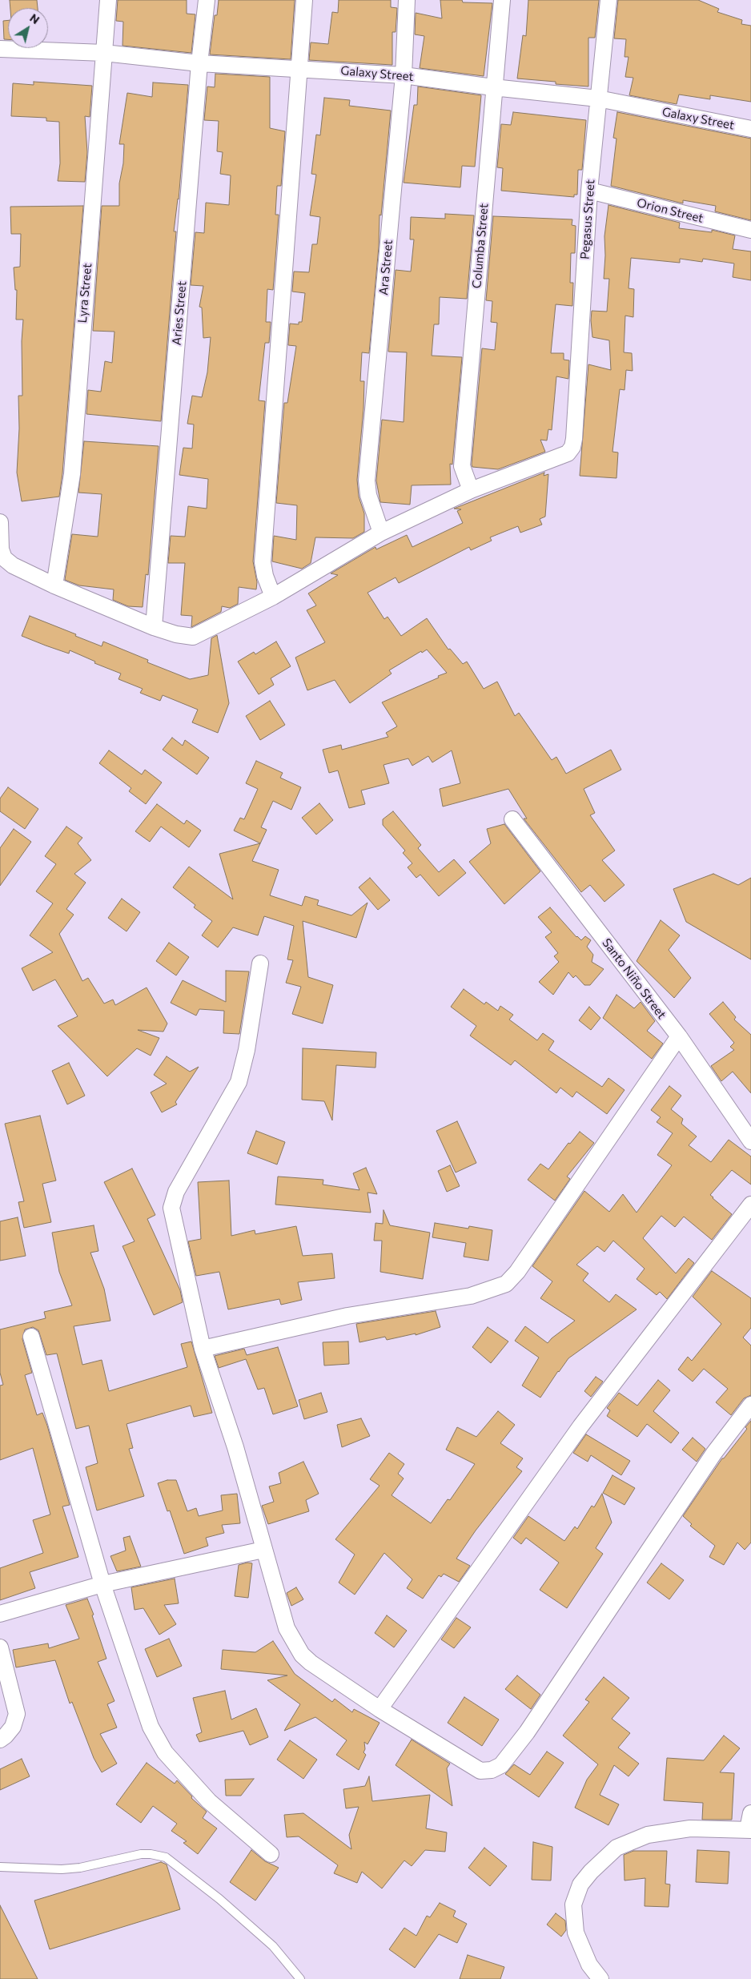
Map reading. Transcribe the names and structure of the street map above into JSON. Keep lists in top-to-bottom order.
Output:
{
  "streets": {
    "street": [
      "Galaxy Street",
      "Orion Street",
      "Pegasus Street",
      "Columba Street",
      "Ara Street",
      "Lyra Street",
      "Aries Street",
      "Santo Niño Street"
    ]
  },
  "crossings": [
    ["Galaxy Street", "Pegasus Street"],
    ["Galaxy Street", "Columba Street"],
    ["Galaxy Street", "Ara Street"],
    ["Galaxy Street", "Lyra Street"],
    ["Galaxy Street", "Aries Street"],
    ["Orion Street", "Pegasus Street"],
    ["Pegasus Street", "Columba Street"]
  ],
  "north": "top right"
}
